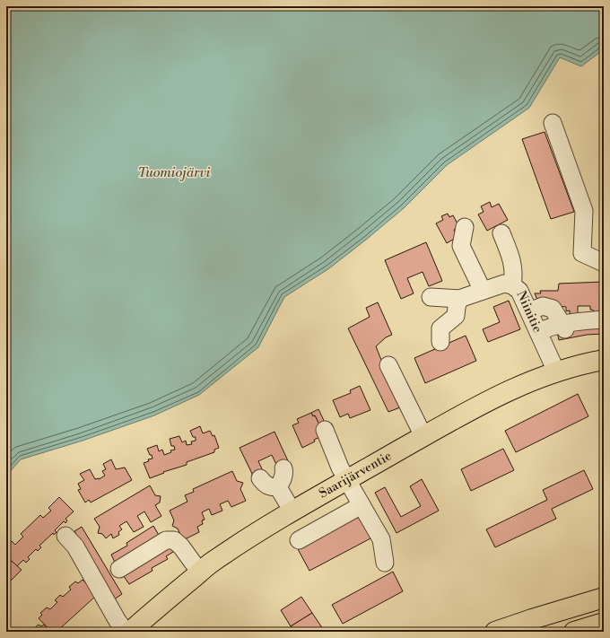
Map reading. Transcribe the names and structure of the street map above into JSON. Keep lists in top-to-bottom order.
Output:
{
  "streets": {
    "main road": ["Saarijärventie"],
    "street": ["Niinitie"]
  },
  "crossings": [
    ["Niinitie", "Saarijärventie"]
  ],
  "water": ["Tuomiojärvi"]
}
